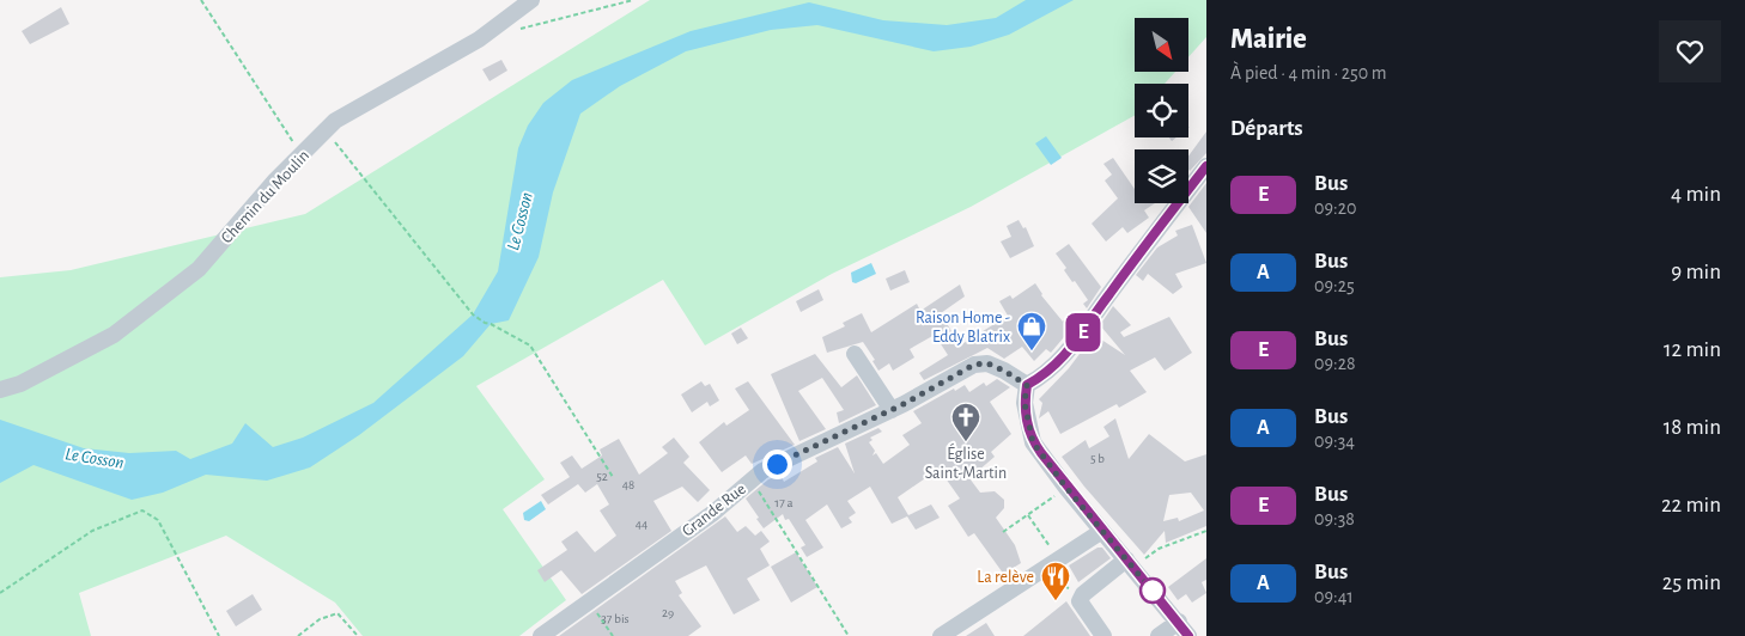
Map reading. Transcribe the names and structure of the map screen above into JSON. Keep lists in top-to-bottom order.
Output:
{
  "streets": {
    "street": ["Chemin du Moulin", "Grande Rue"]
  },
  "water": ["Le Cosson"],
  "places": {
    "shop": ["Raison Home - Eddy Blatrix"],
    "church": ["Église Saint-Martin"],
    "restaurant": ["La relève"]
  },
  "lines": ["bus line E"],
  "house_numbers": [
    "5 b",
    "52",
    "48",
    "17 a",
    "44",
    "29",
    "37 bis"
  ],
  "north": "bottom right",
  "page": {
    "on_map": "E",
    "heading": [
      ["Mairie", "À pied · 4 min · 250 m"],
      "Départs"
    ],
    "list": [
      {
        "mark": "E",
        "name": "Bus",
        "note": "09:20",
        "value": "4 min"
      },
      {
        "mark": "A",
        "name": "Bus",
        "note": "09:25",
        "value": "9 min"
      },
      {
        "mark": "E",
        "name": "Bus",
        "note": "09:28",
        "value": "12 min"
      },
      {
        "mark": "A",
        "name": "Bus",
        "note": "09:34",
        "value": "18 min"
      },
      {
        "mark": "E",
        "name": "Bus",
        "note": "09:38",
        "value": "22 min"
      },
      {
        "mark": "A",
        "name": "Bus",
        "note": "09:41",
        "value": "25 min"
      }
    ]
  }
}
